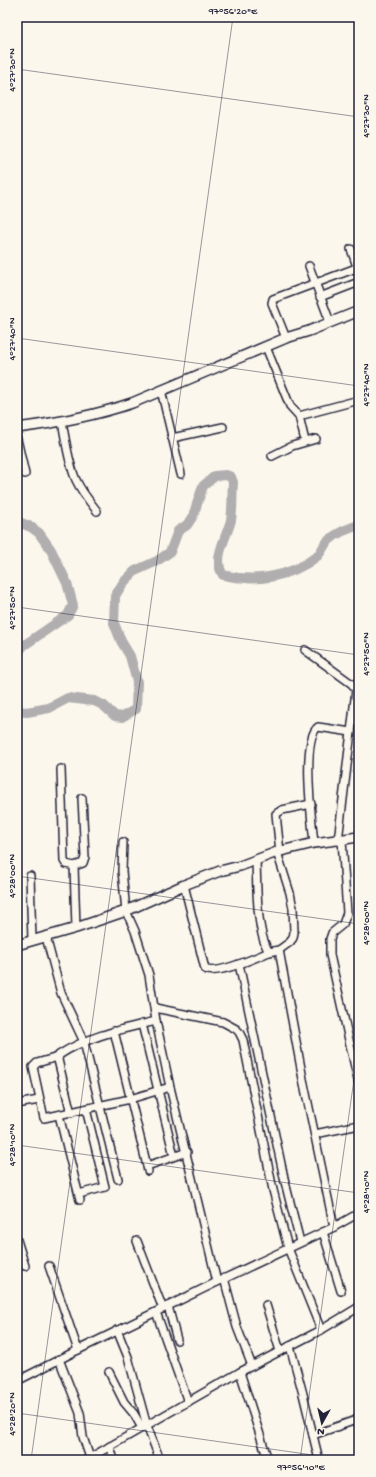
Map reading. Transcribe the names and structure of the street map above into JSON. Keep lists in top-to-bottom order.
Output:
{
  "north": "bottom",
  "coordinates": [
    "97°56'20\"E",
    "4°27'30\"N",
    "4°27'40\"N",
    "4°27'50\"N",
    "4°28'00\"N",
    "4°28'10\"N",
    "4°28'20\"N",
    "97°56'10\"E"
  ]
}
